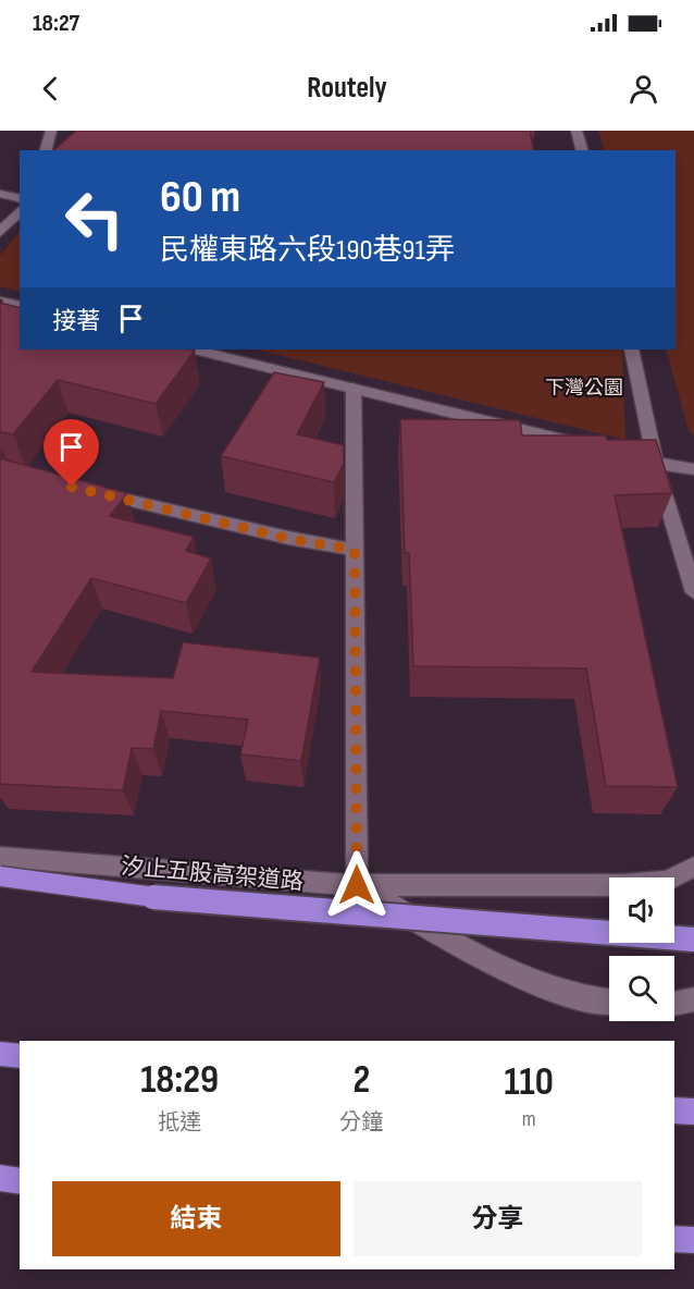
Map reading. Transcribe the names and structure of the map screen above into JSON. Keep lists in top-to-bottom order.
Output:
{
  "streets": {
    "highway": ["汐止五股高架道路"]
  },
  "parks": ["下灣公園"],
  "page": {
    "status": "18:27",
    "header": "Routely",
    "turn": ["60 m", "民權東路六段190巷91弄"],
    "then": "接著",
    "eta": [
      "18:29",
      "抵達",
      "2",
      "分鐘",
      "110",
      "m"
    ],
    "buttons": ["結束", "分享"]
  }
}
